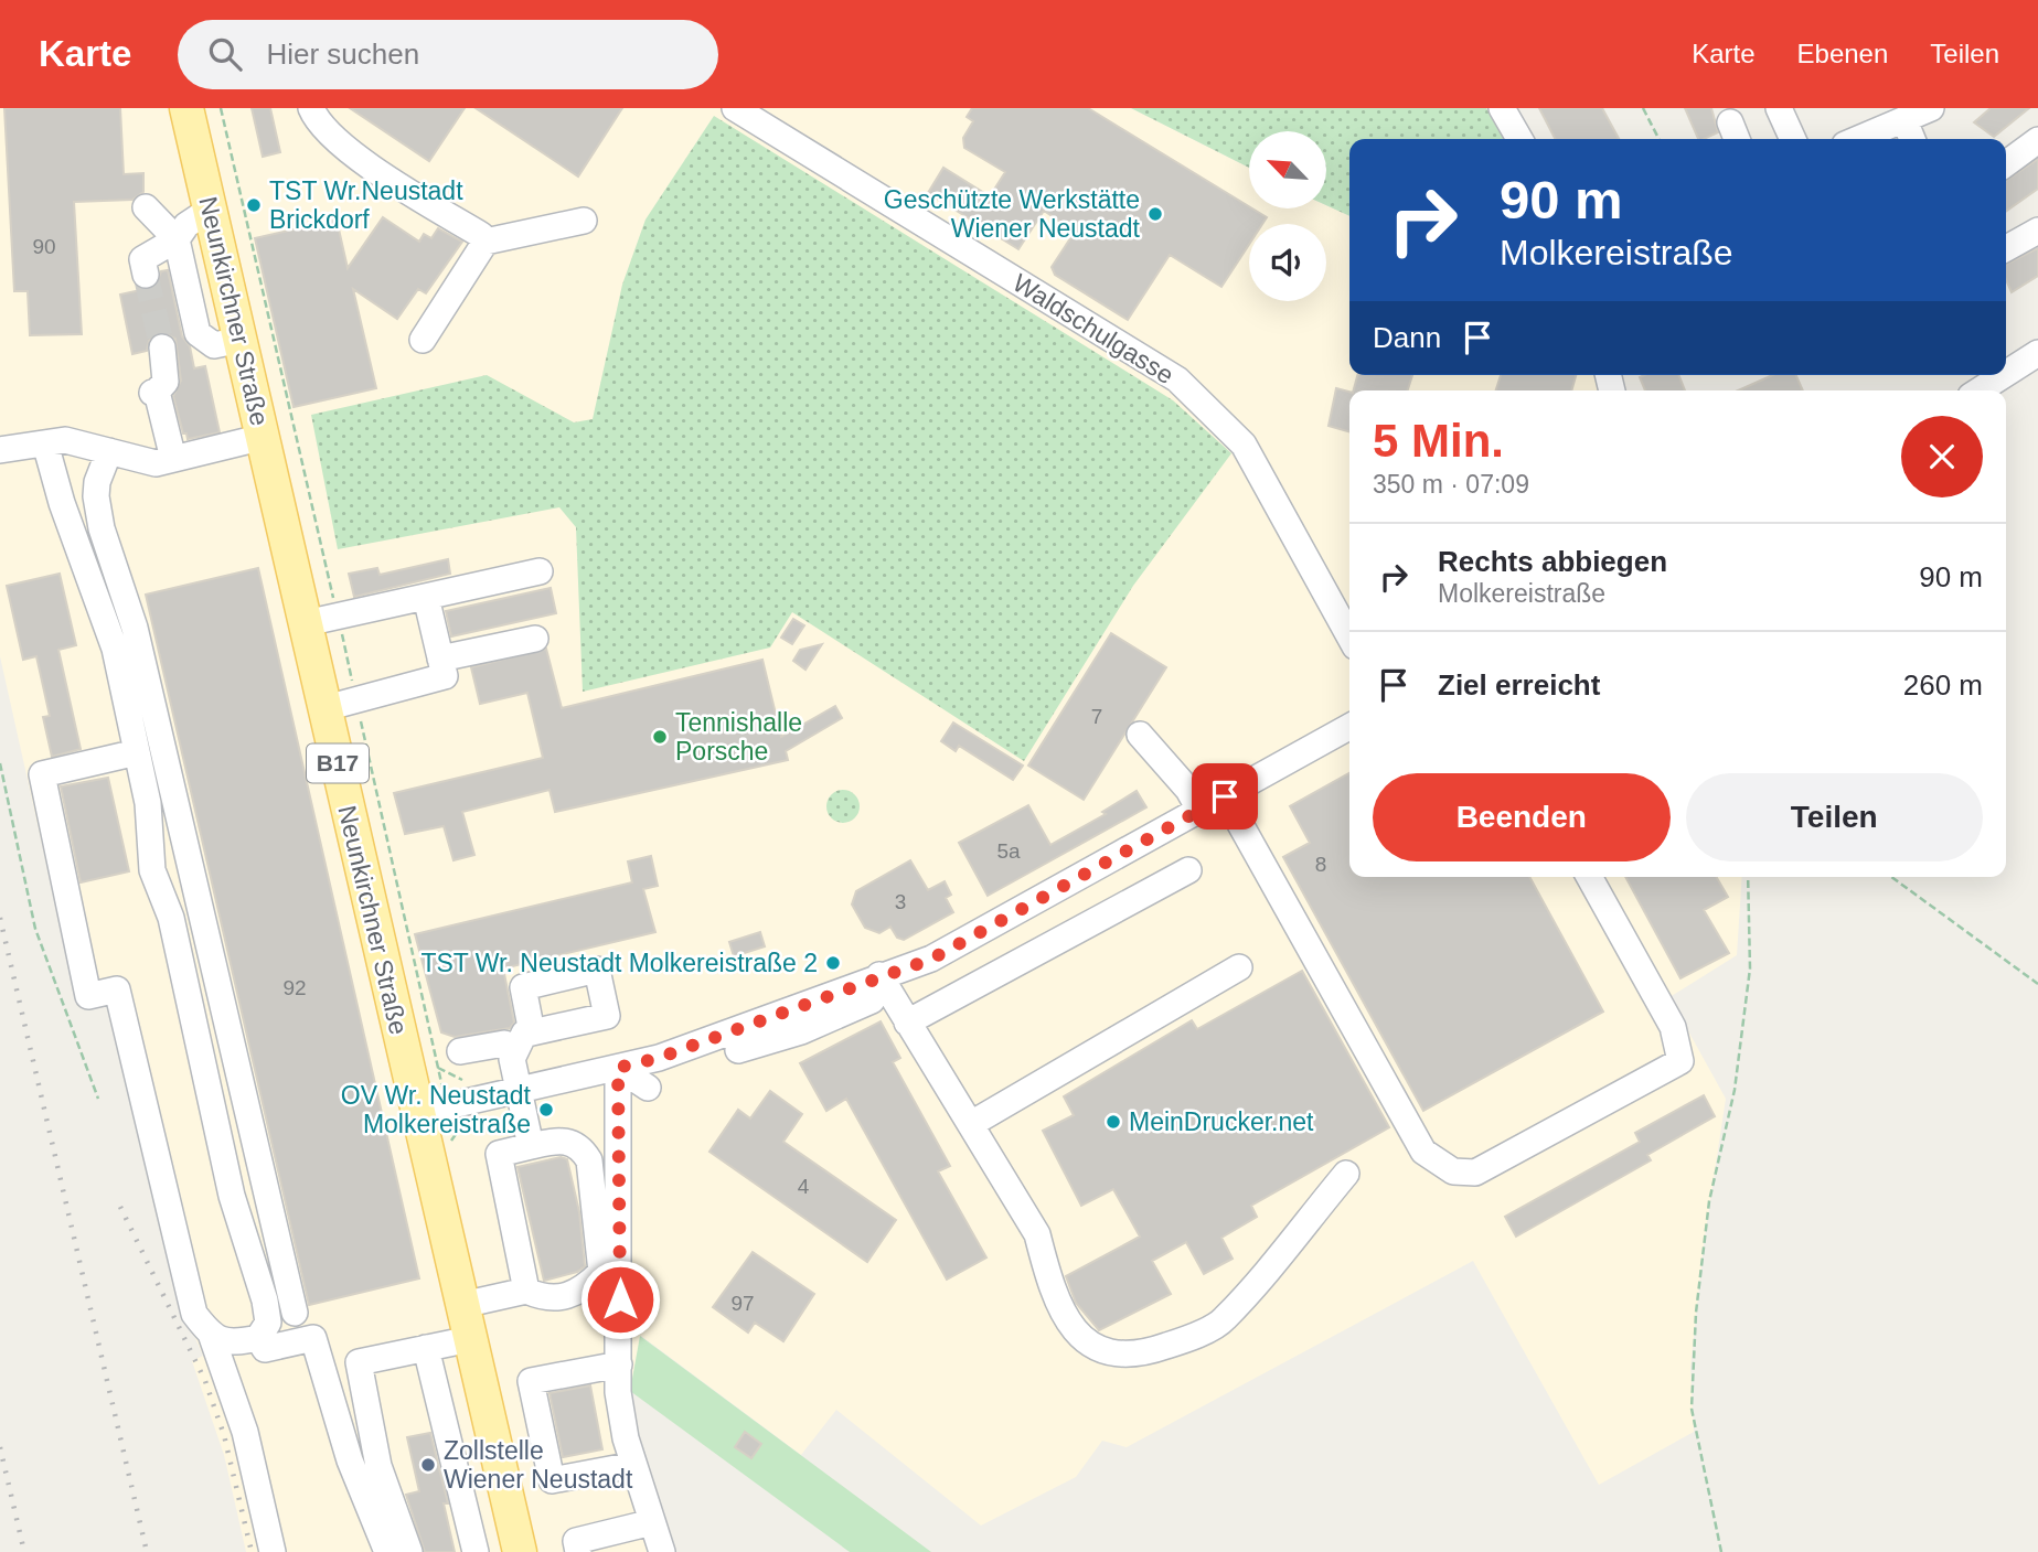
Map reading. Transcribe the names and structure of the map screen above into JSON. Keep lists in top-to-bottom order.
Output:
{
  "streets": {
    "main road": ["Neunkirchner Straße", "B17"],
    "street": ["Waldschulgasse"]
  },
  "places": [
    "TST Wr.Neustadt Brickdorf",
    "Geschützte Werkstätte Wiener Neustadt",
    "Tennishalle Porsche",
    "TST Wr. Neustadt Molkereistraße 2",
    "OV Wr. Neustadt Molkereistraße",
    "MeinDrucker.net",
    "Zollstelle Wiener Neustadt"
  ],
  "house_numbers": [
    "90",
    "7",
    "5a",
    "8",
    "3",
    "92",
    "4",
    "97"
  ],
  "north": "top left",
  "page": {
    "header": "Karte",
    "search": "Hier suchen",
    "nav": ["Karte", "Ebenen", "Teilen"],
    "turn": ["90 m", "Molkereistraße"],
    "then": "Dann",
    "heading": ["5 Min.", "350 m · 07:09"],
    "list": [
      {
        "name": "Rechts abbiegen",
        "note": "Molkereistraße",
        "value": "90 m"
      },
      {
        "name": "Ziel erreicht",
        "value": "260 m"
      }
    ],
    "buttons": ["Beenden", "Teilen"]
  }
}
